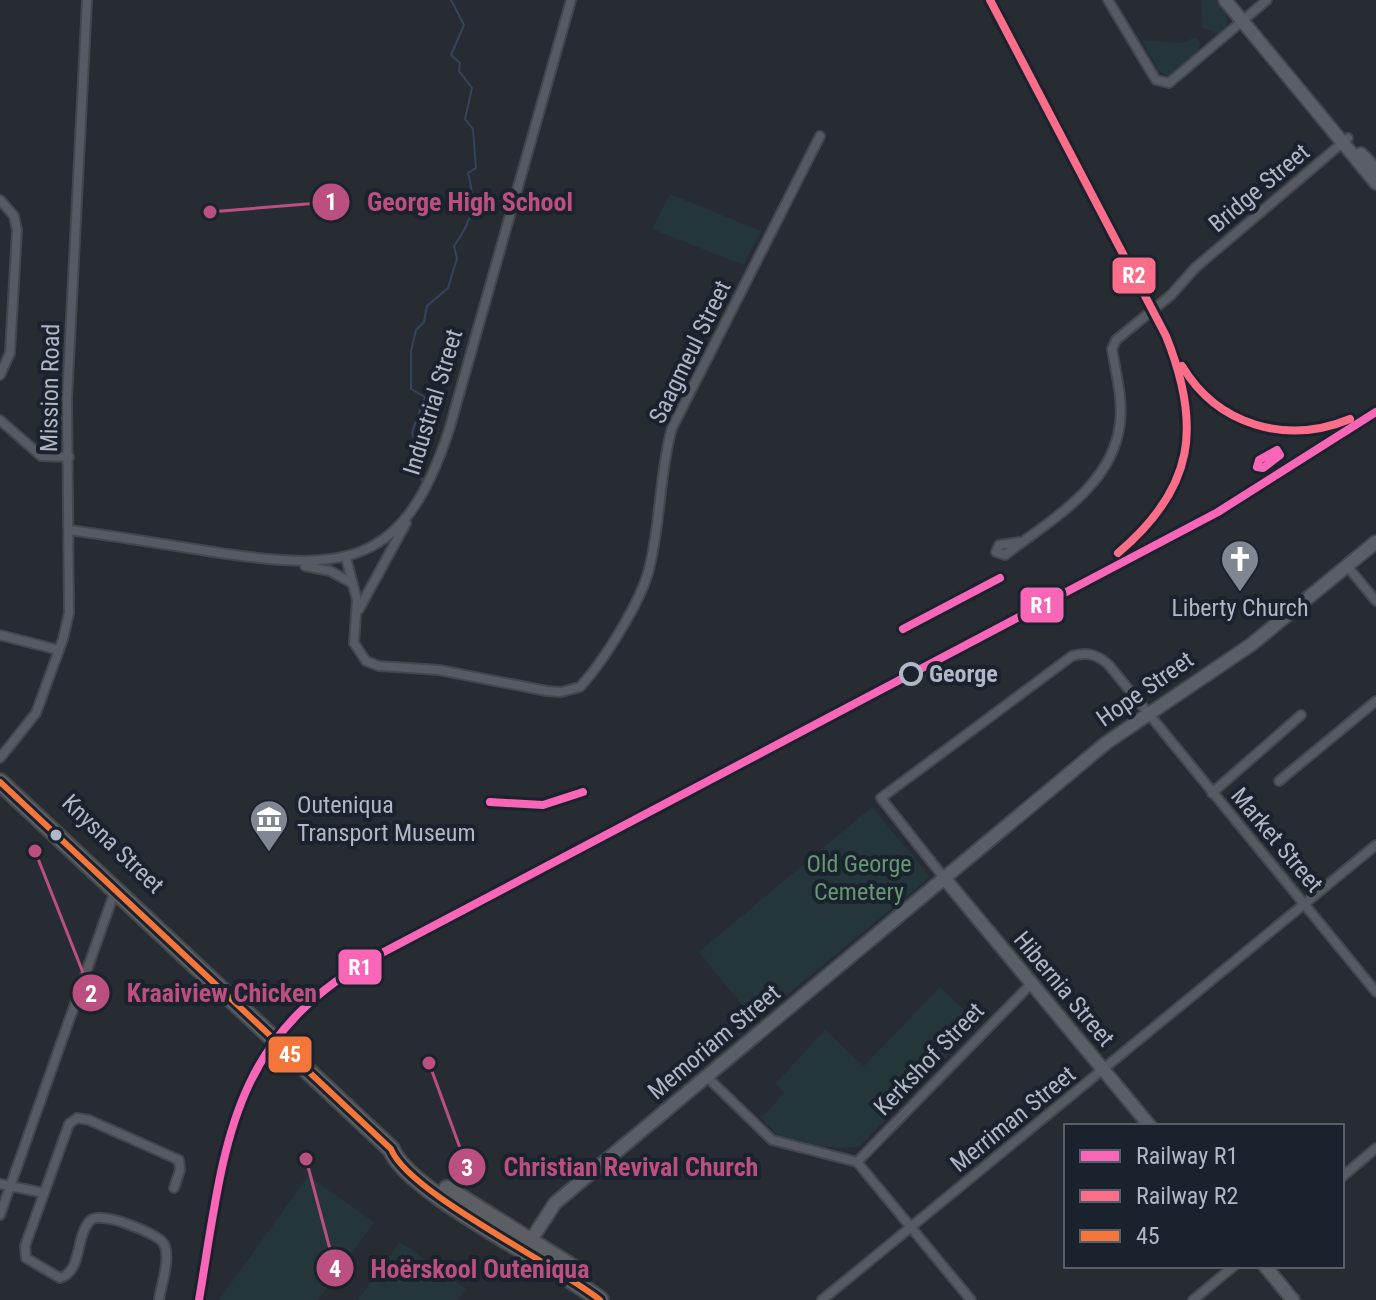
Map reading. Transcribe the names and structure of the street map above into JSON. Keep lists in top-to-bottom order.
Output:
{
  "streets": {
    "highway": ["Knysna Street"],
    "street": [
      "Bridge Street",
      "Saagmeul Street",
      "Mission Road",
      "Industrial Street",
      "Hope Street",
      "Market Street",
      "Hibernia Street",
      "Memoriam Street",
      "Kerkshof Street",
      "Merriman Street"
    ]
  },
  "crossings": [
    ["Saagmeul Street", "Industrial Street"],
    ["Mission Road", "Industrial Street"],
    ["Hope Street", "Market Street"],
    ["Hope Street", "Hibernia Street"],
    ["Hope Street", "Memoriam Street"],
    ["Market Street", "Hibernia Street"],
    ["Market Street", "Memoriam Street"],
    ["Market Street", "Merriman Street"],
    ["Knysna Street", "Memoriam Street"],
    ["Hibernia Street", "Memoriam Street"],
    ["Hibernia Street", "Kerkshof Street"],
    ["Hibernia Street", "Merriman Street"]
  ],
  "parks": ["Old George Cemetery"],
  "places": {
    "other": [
      "George High School",
      "George",
      "Kraaiview Chicken",
      "Christian Revival Church",
      "Hoërskool Outeniqua"
    ],
    "church": ["Liberty Church"],
    "museum": ["Outeniqua Transport Museum"]
  },
  "lines": ["rail line R2", "rail line R1", "transit line 45"],
  "legend": ["Railway R1", "Railway R2", "45"]
}
